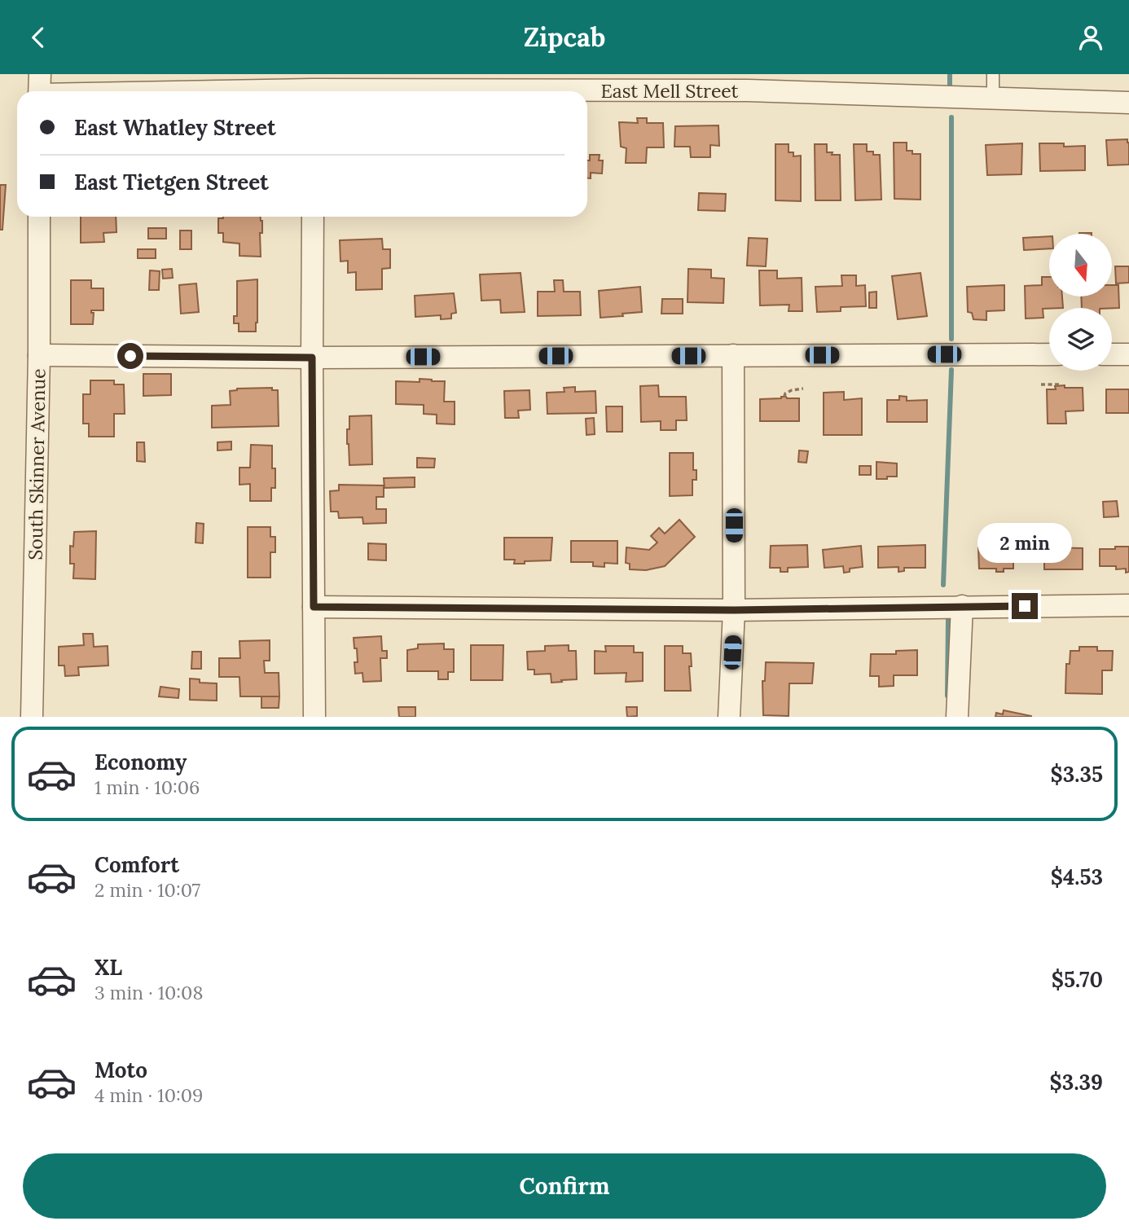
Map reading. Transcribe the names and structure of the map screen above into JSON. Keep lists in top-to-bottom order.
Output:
{
  "streets": {
    "street": ["East Mell Street", "South Skinner Avenue"]
  },
  "north": "bottom",
  "page": {
    "header": "Zipcab",
    "banner": ["East Whatley Street", "East Tietgen Street"],
    "bubble": "2 min",
    "list": [
      {
        "name": "Economy",
        "note": "1 min · 10:06",
        "value": "$3.35"
      },
      {
        "name": "Comfort",
        "note": "2 min · 10:07",
        "value": "$4.53"
      },
      {
        "name": "XL",
        "note": "3 min · 10:08",
        "value": "$5.70"
      },
      {
        "name": "Moto",
        "note": "4 min · 10:09",
        "value": "$3.39"
      }
    ],
    "buttons": "Confirm"
  }
}
